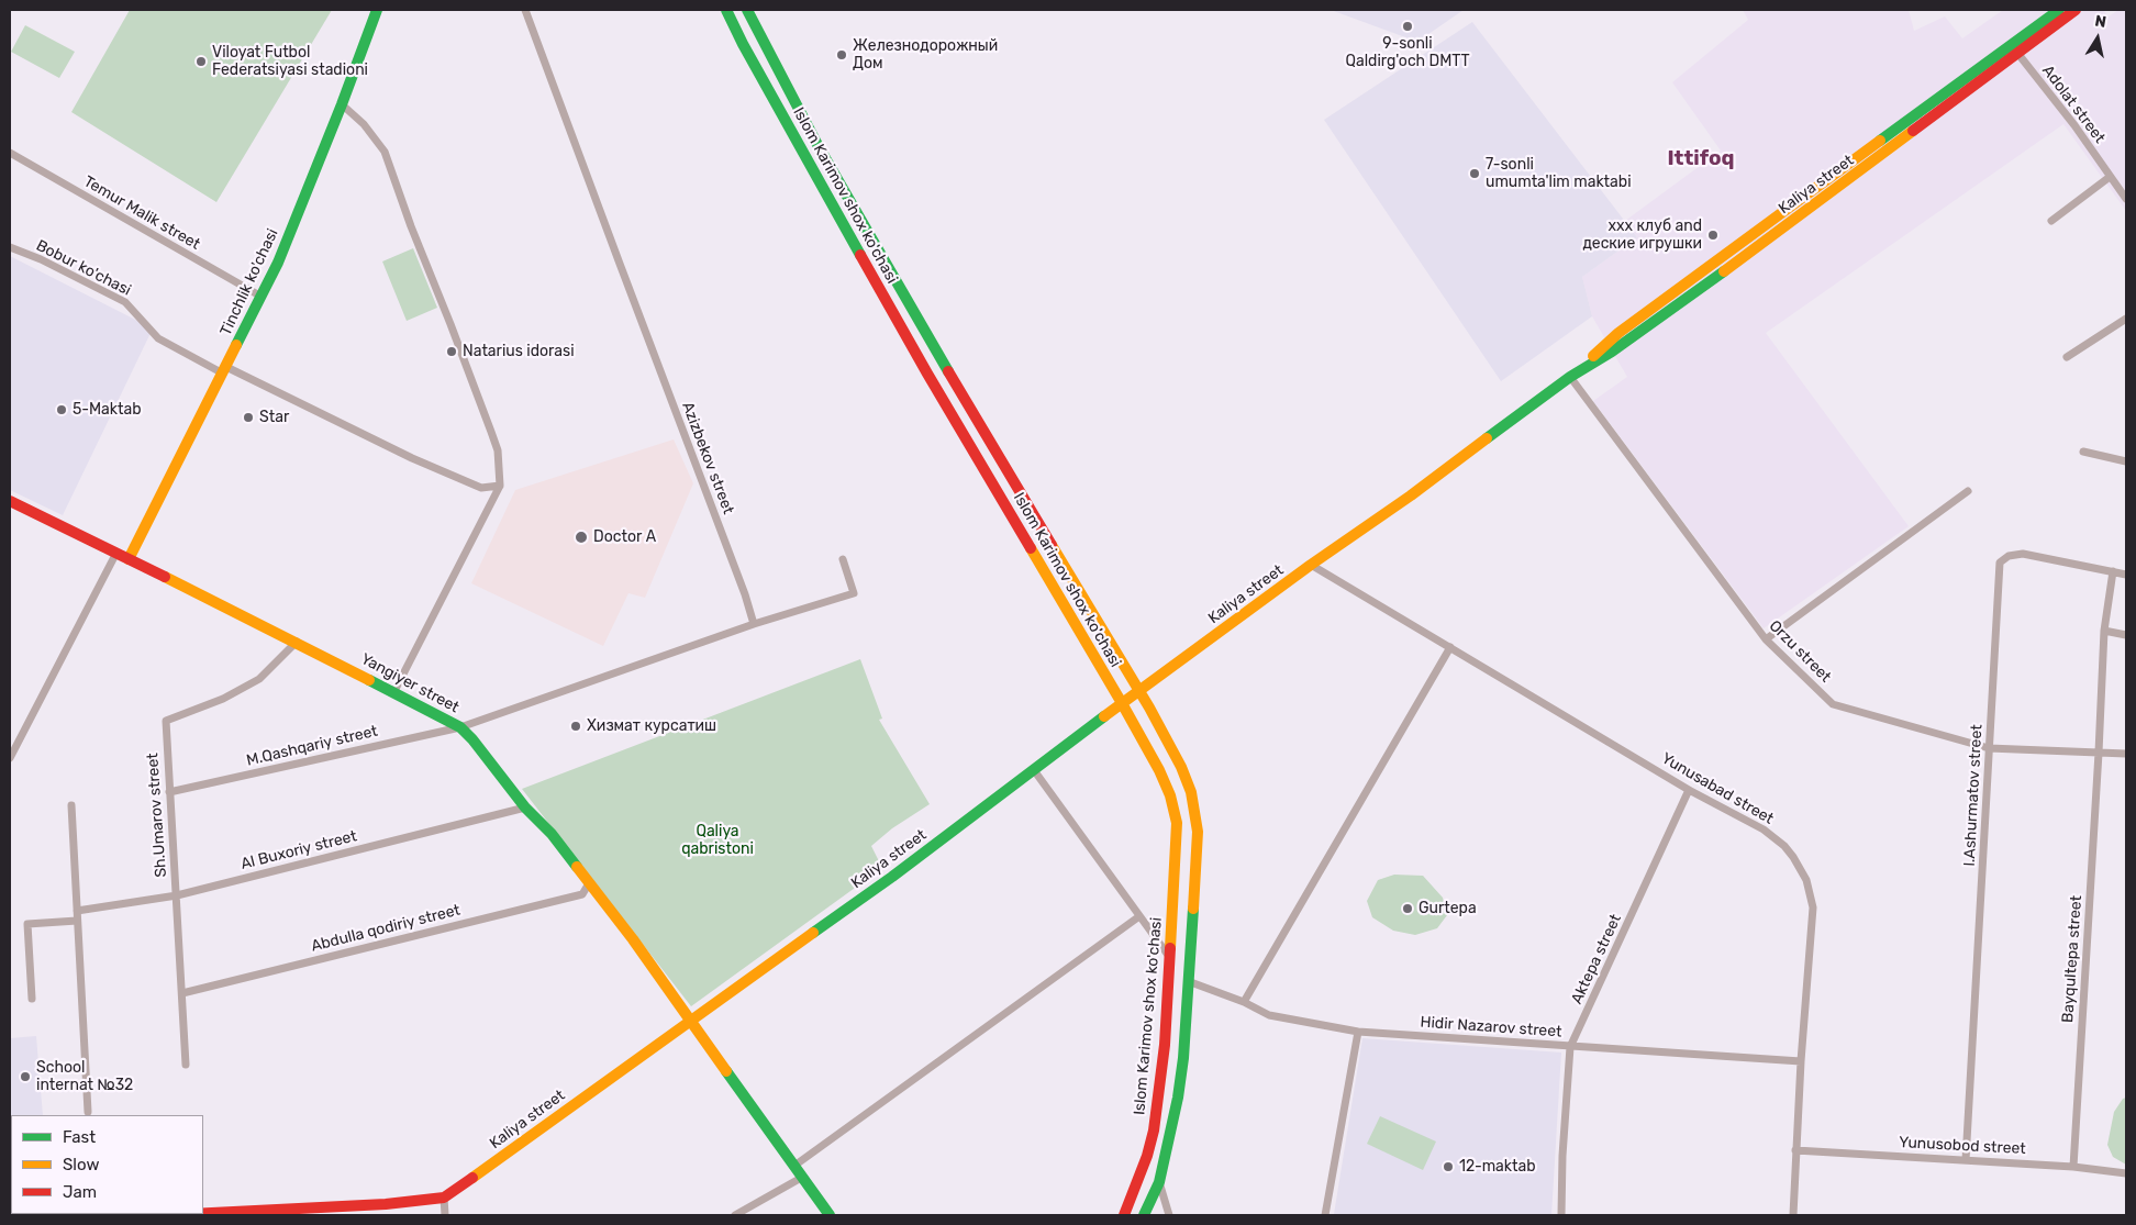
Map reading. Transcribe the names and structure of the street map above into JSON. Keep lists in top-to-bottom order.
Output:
{
  "streets": {
    "main road": [
      "Kaliya street",
      "Islom Karimov shox ko'chasi",
      "Tinchlik ko'chasi",
      "Yangiyer street"
    ],
    "street": [
      "Adolat street",
      "Temur Malik street",
      "Bobur ko'chasi",
      "Azizbekov street",
      "Orzu street",
      "M.Qashqariy street",
      "Yunusabad street",
      "I.Ashurmatov street",
      "Sh.Umarov street",
      "Al Buxoriy street",
      "Abdulla qodiriy street",
      "Aktepa street",
      "Bayqultepa street",
      "Hidir Nazarov street",
      "Yunusobod street"
    ]
  },
  "crossings": [
    ["Adolat street", "Kaliya street"],
    ["Kaliya street", "Islom Karimov shox ko'chasi"],
    ["Kaliya street", "Orzu street"],
    ["Kaliya street", "Yangiyer street"],
    ["Kaliya street", "Yunusabad street"],
    ["Islom Karimov shox ko'chasi", "Hidir Nazarov street"],
    ["Temur Malik street", "Tinchlik ko'chasi"],
    ["Bobur ko'chasi", "Tinchlik ko'chasi"],
    ["Tinchlik ko'chasi", "Yangiyer street"],
    ["Orzu street", "I.Ashurmatov street"],
    ["Orzu street", "Bayqultepa street"],
    ["Yangiyer street", "M.Qashqariy street"],
    ["Yangiyer street", "Sh.Umarov street"],
    ["Yangiyer street", "Al Buxoriy street"],
    ["Yangiyer street", "Abdulla qodiriy street"],
    ["M.Qashqariy street", "Sh.Umarov street"],
    ["Yunusabad street", "Aktepa street"],
    ["Yunusabad street", "Hidir Nazarov street"],
    ["Yunusabad street", "Yunusobod street"],
    ["I.Ashurmatov street", "Bayqultepa street"],
    ["I.Ashurmatov street", "Yunusobod street"],
    ["Sh.Umarov street", "Al Buxoriy street"],
    ["Sh.Umarov street", "Abdulla qodiriy street"],
    ["Aktepa street", "Hidir Nazarov street"],
    ["Bayqultepa street", "Yunusobod street"]
  ],
  "districts": ["Ittifoq"],
  "parks": ["Qaliya qabristoni"],
  "places": [
    "9-sonli Qaldirg'och DMTT",
    "Железнодорожный Дом",
    "Viloyat Futbol Federatsiyasi stadioni",
    "7-sonli umumta'lim maktabi",
    "ххх клуб and деские игрушки",
    "Natarius idorasi",
    "5-Maktab",
    "Star",
    "Doctor A",
    "Хизмат курсатиш",
    "Gurtepa",
    "School internat №32",
    "12-maktab"
  ],
  "legend": ["Fast", "Slow", "Jam"],
  "north": "top"
}
